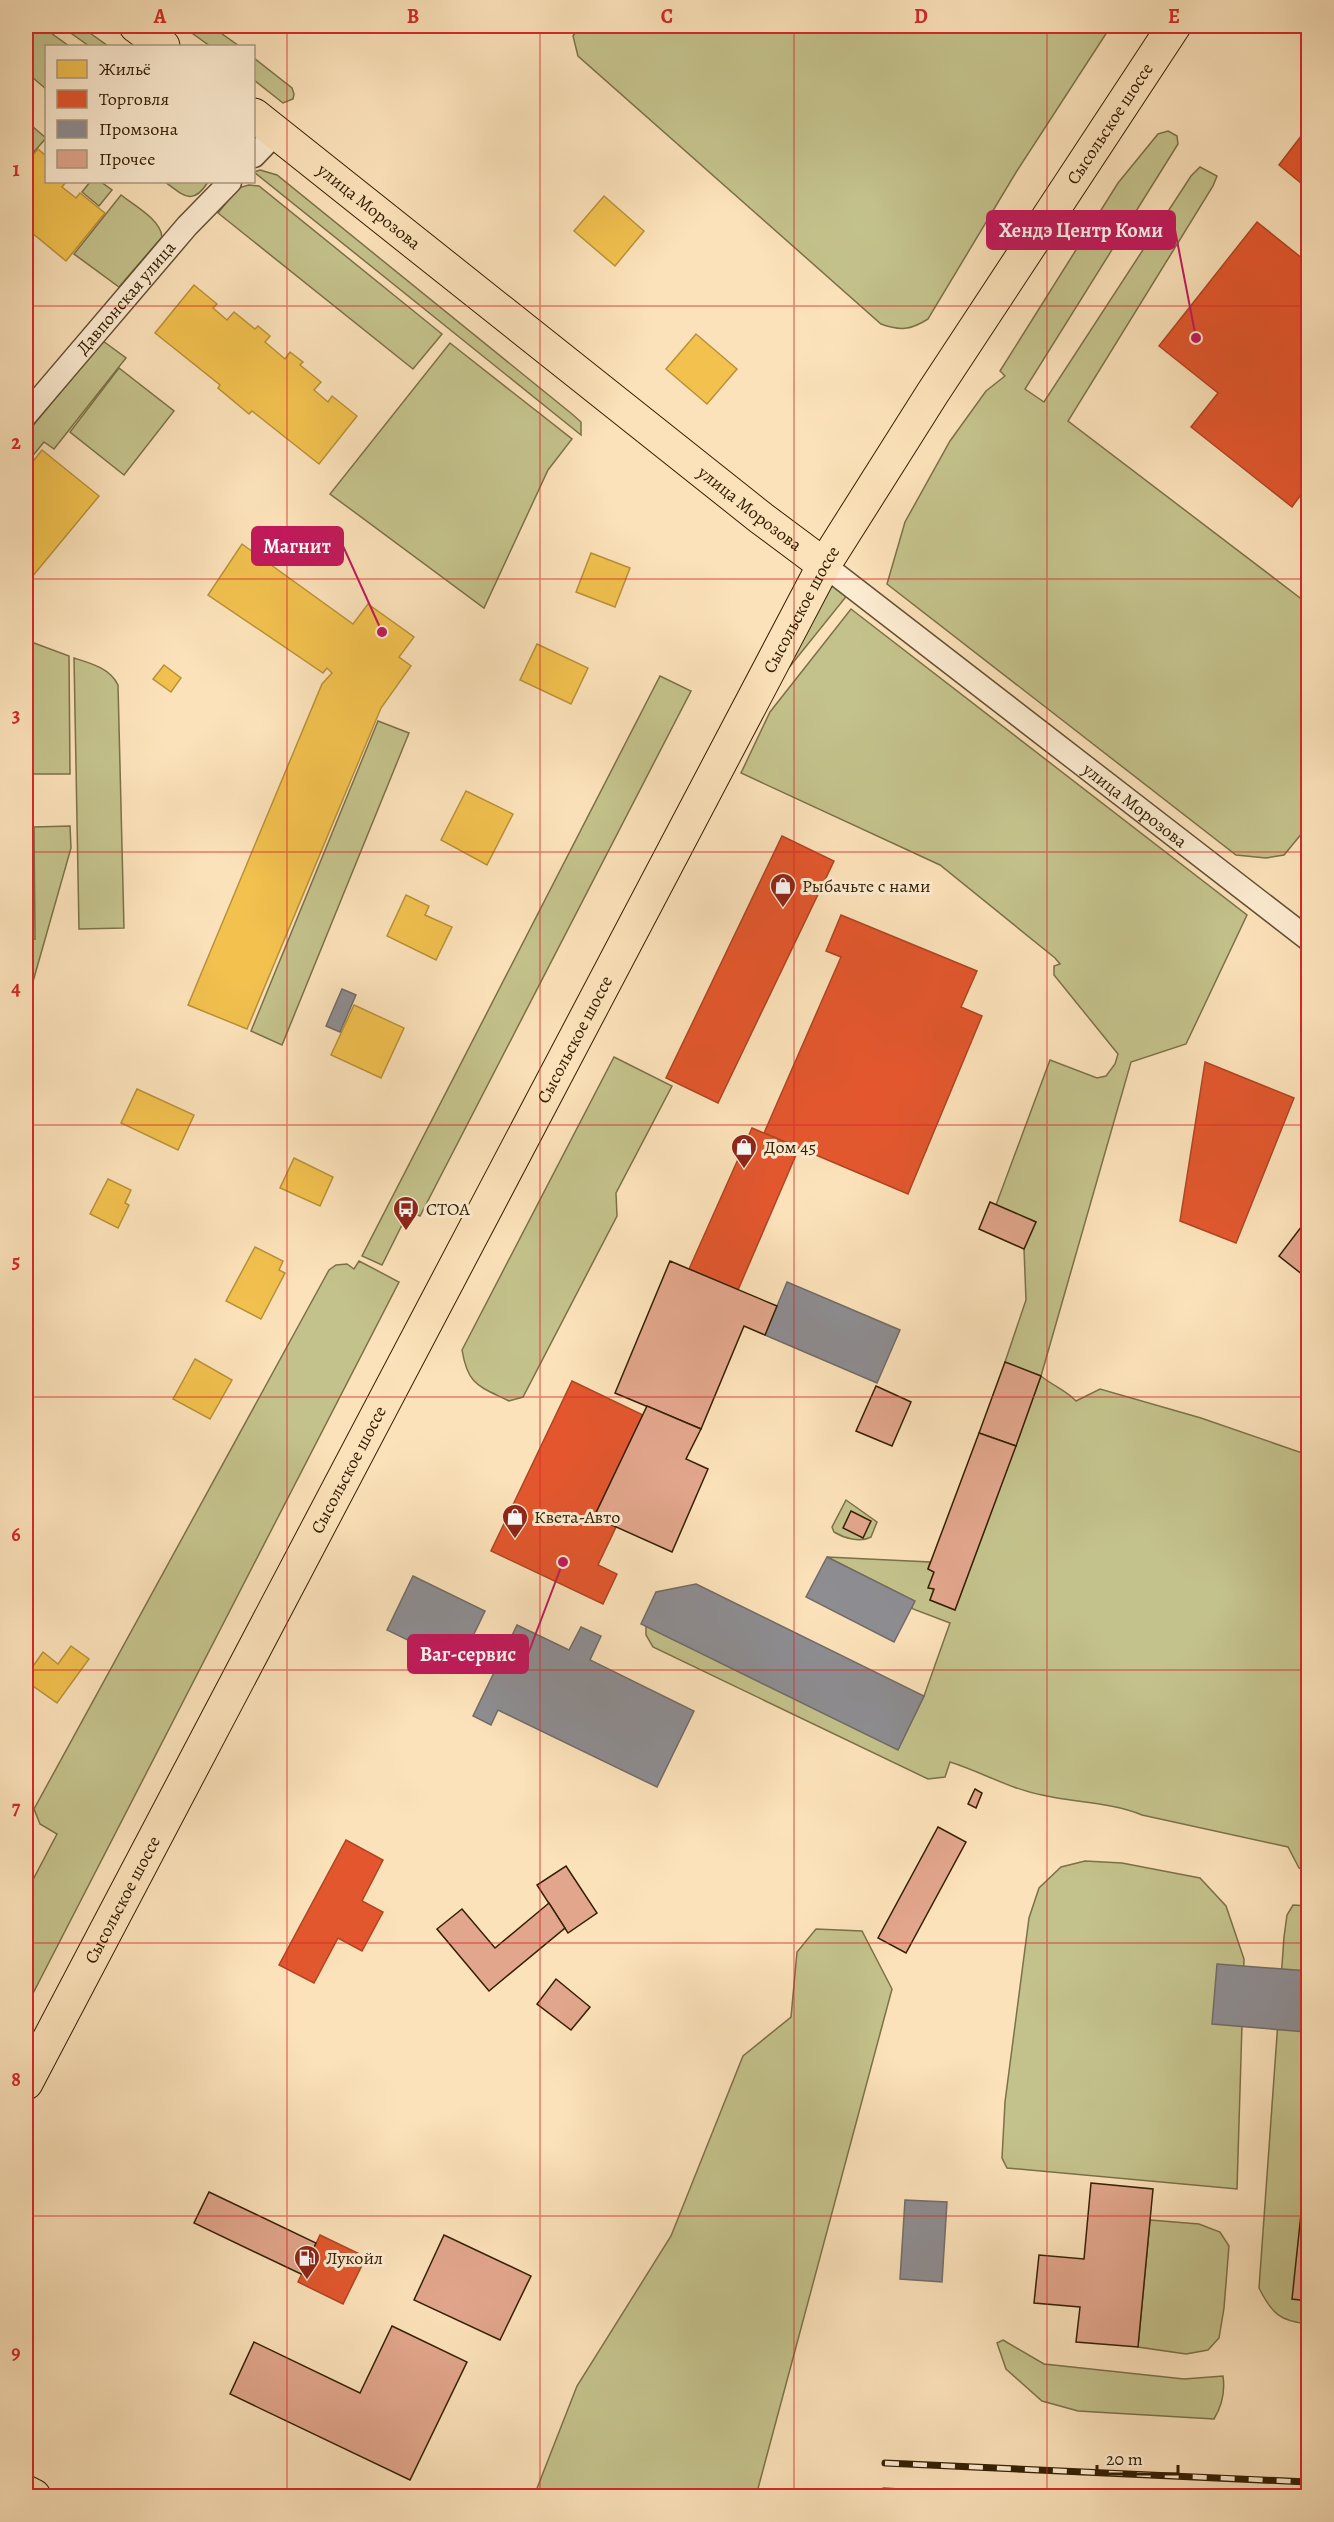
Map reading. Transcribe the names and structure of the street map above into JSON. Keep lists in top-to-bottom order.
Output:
{
  "streets": {
    "main road": ["Сысольское шоссе", "улица Морозова"],
    "street": ["Давпонская улица"]
  },
  "crossings": [
    ["Сысольское шоссе", "улица Морозова"]
  ],
  "places": {
    "other": ["Хендэ Центр Коми", "Магнит", "Ваг-сервис"],
    "shop": ["Рыбачьте с нами", "Дом 45", "Квета-Авто"],
    "bus stop": ["СТОА"],
    "fuel station": ["Лукойл"]
  },
  "legend": [
    "Жильё",
    "Торговля",
    "Промзона",
    "Прочее"
  ],
  "scale_bar": "20 m",
  "grid": {
    "columns": [
      "A",
      "B",
      "C",
      "D",
      "E"
    ],
    "rows": [
      "1",
      "2",
      "3",
      "4",
      "5",
      "6",
      "7",
      "8",
      "9"
    ]
  }
}
